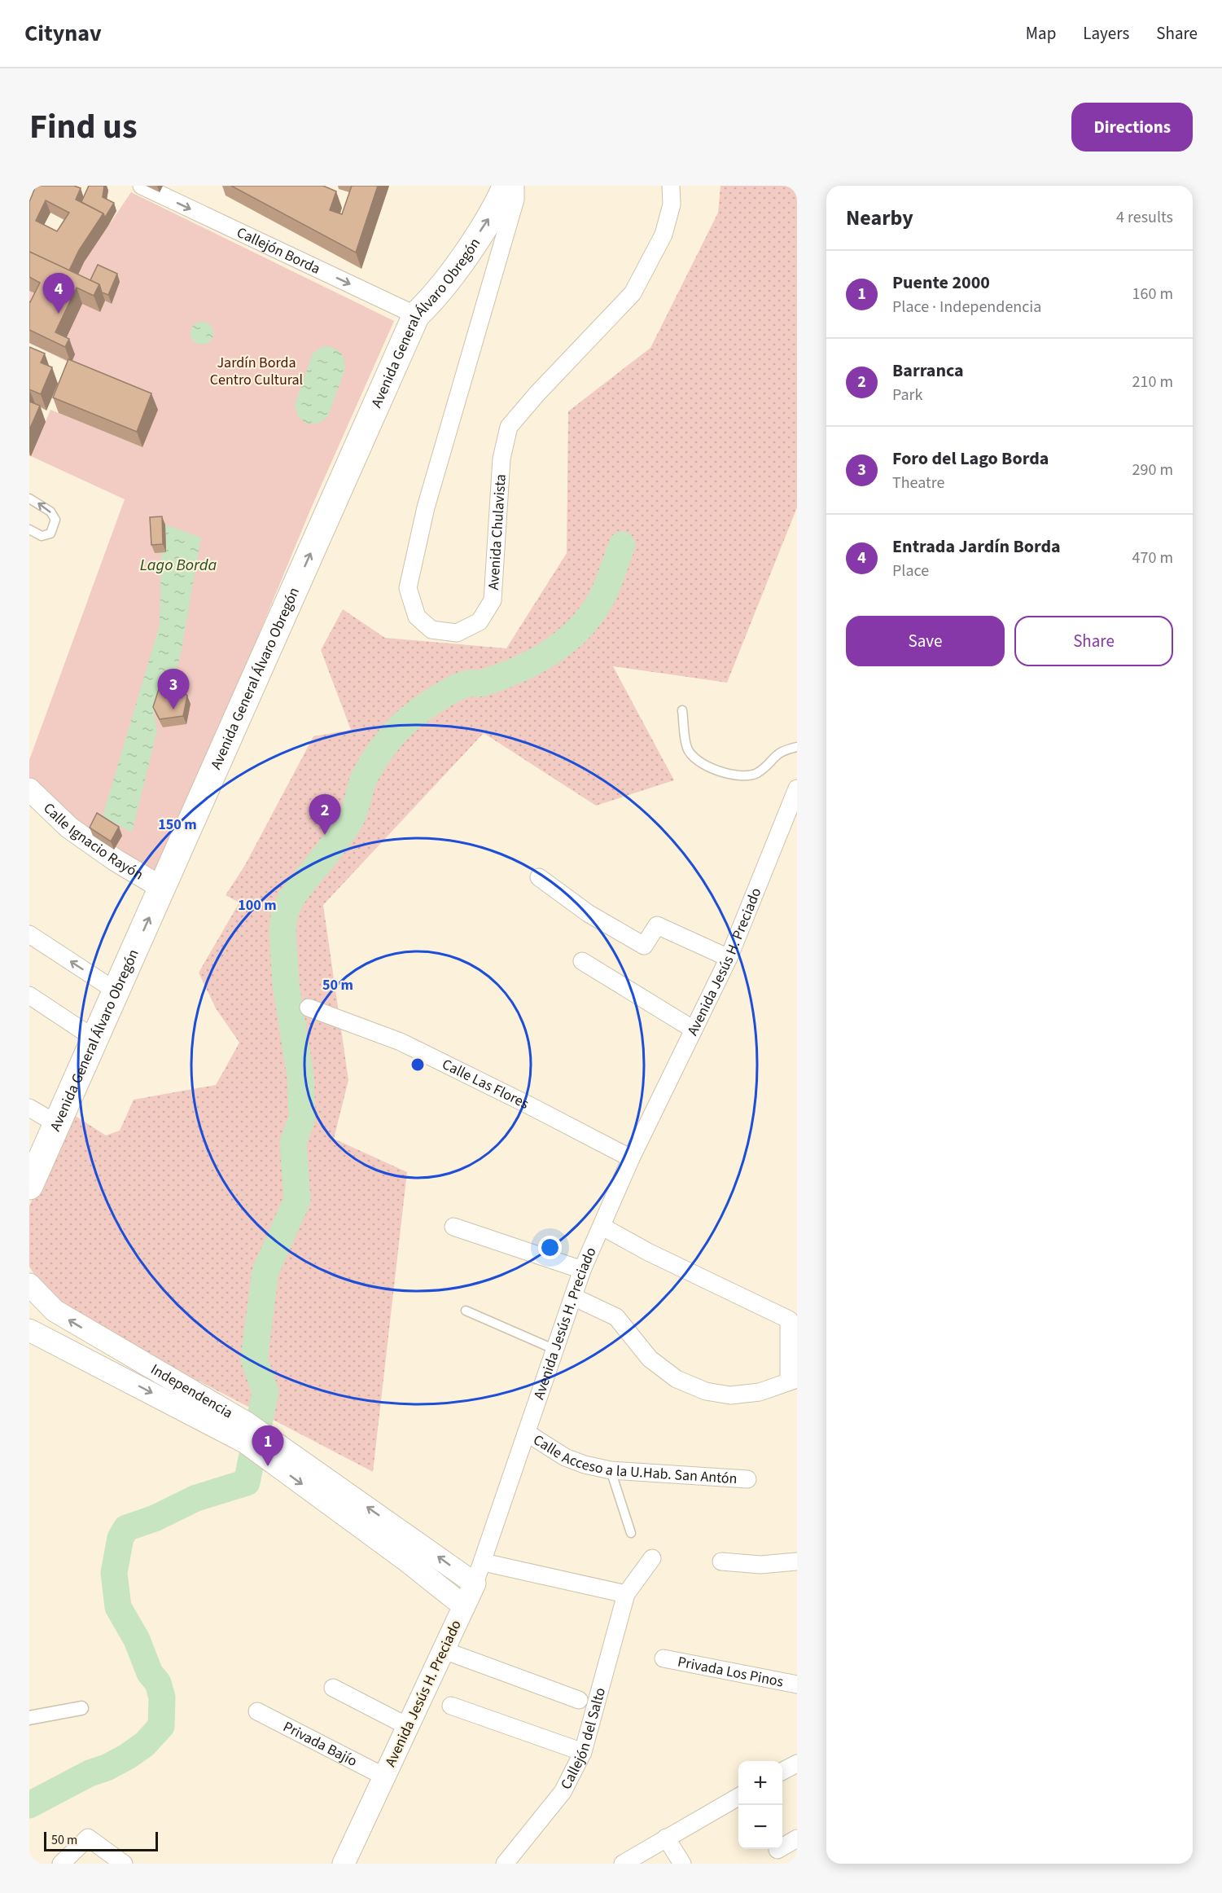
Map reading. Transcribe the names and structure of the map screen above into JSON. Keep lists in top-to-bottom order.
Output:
{
  "streets": {
    "main road": ["Avenida General Álvaro Obregón"],
    "street": [
      "Callejón Borda",
      "Avenida Chulavista",
      "Calle Ignacio Rayón",
      "Avenida Jesús H. Preciado",
      "Calle Las Flores",
      "Independencia",
      "Calle Acceso a la U.Hab. San Antón",
      "Privada Los Pinos",
      "Callejón del Salto",
      "Privada Bajío"
    ]
  },
  "crossings": [
    ["Callejón Borda", "Avenida General Álvaro Obregón"],
    ["Avenida General Álvaro Obregón", "Calle Ignacio Rayón"],
    ["Avenida Jesús H. Preciado", "Calle Las Flores"],
    ["Avenida Jesús H. Preciado", "Independencia"],
    ["Avenida Jesús H. Preciado", "Calle Acceso a la U.Hab. San Antón"],
    ["Avenida Jesús H. Preciado", "Privada Bajío"]
  ],
  "one_way": ["Callejón Borda", "Avenida General Álvaro Obregón"],
  "water": ["Lago Borda"],
  "parks": ["Jardín Borda Centro Cultural"],
  "scale_bar": "50 m",
  "page": {
    "header": "Citynav",
    "nav": ["Map", "Layers", "Share"],
    "title": "Find us",
    "buttons": [
      "Directions",
      ["Save", "Share"]
    ],
    "heading": ["Nearby", "4 results"],
    "list": [
      {
        "mark": "1",
        "name": "Puente 2000",
        "note": "Place · Independencia",
        "value": "160 m"
      },
      {
        "mark": "2",
        "name": "Barranca",
        "note": "Park",
        "value": "210 m"
      },
      {
        "mark": "3",
        "name": "Foro del Lago Borda",
        "note": "Theatre",
        "value": "290 m"
      },
      {
        "mark": "4",
        "name": "Entrada Jardín Borda",
        "note": "Place",
        "value": "470 m"
      }
    ],
    "pins": [
      "4",
      "3",
      "2",
      "1"
    ],
    "map_buttons": ["+", "−"],
    "scale": "50 m"
  },
  "rings": ["150 m", "100 m", "50 m"]
}
